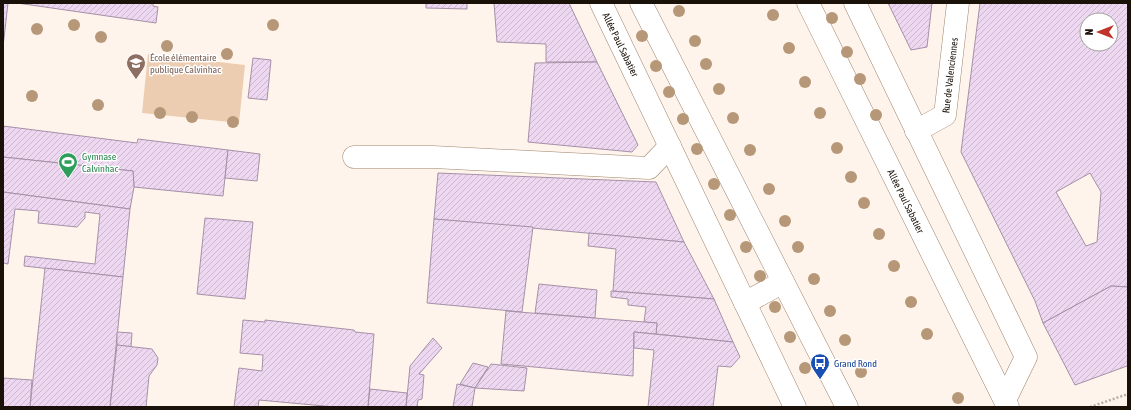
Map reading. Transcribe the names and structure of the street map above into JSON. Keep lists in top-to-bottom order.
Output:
{
  "streets": {
    "street": ["Allée Paul Sabatier", "Rue de Valenciennes"]
  },
  "crossings": [
    ["Allée Paul Sabatier", "Rue de Valenciennes"]
  ],
  "places": {
    "school or university": ["École élémentaire publique Calvinhac"],
    "sports": ["Gymnase Calvinhac"],
    "bus stop": ["Grand Rond"]
  },
  "north": "left"
}
